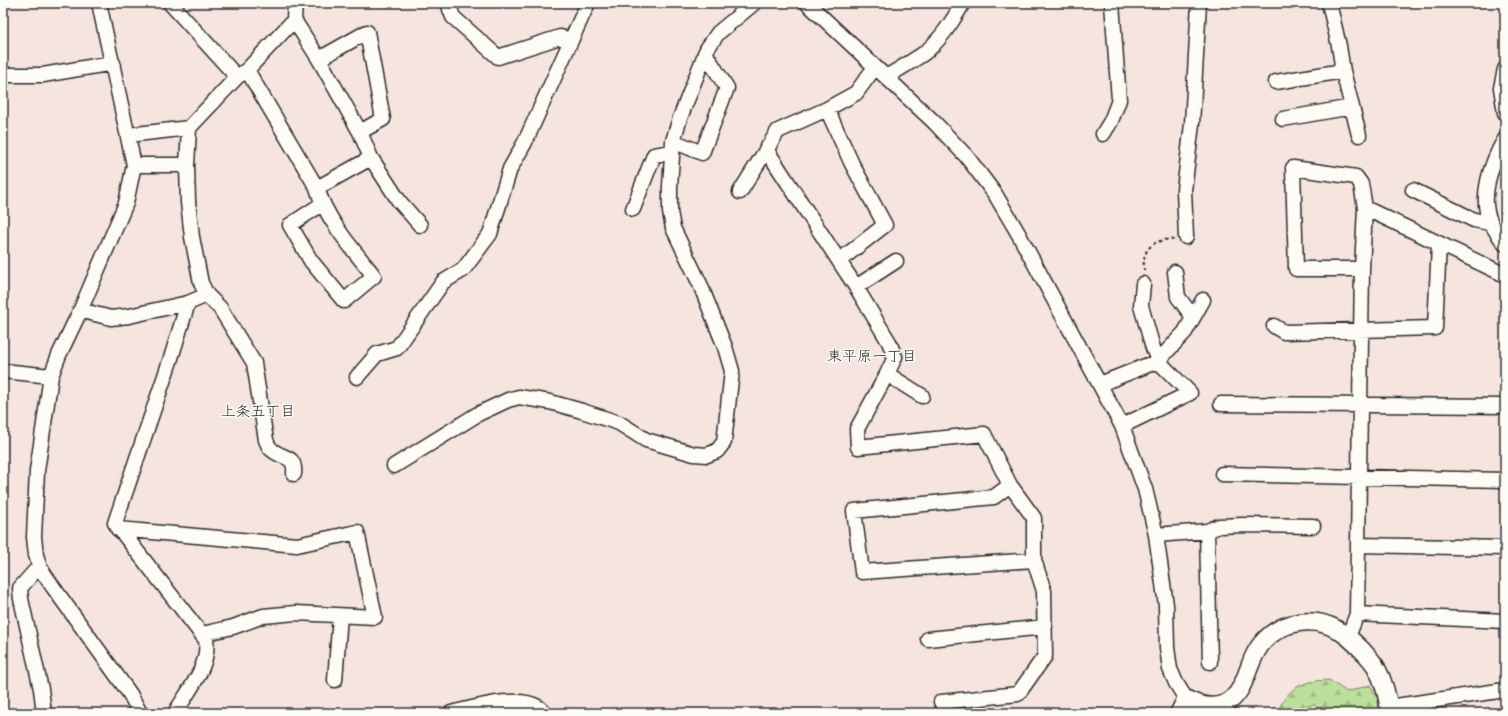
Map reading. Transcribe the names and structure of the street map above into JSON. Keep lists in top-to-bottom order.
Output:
{
  "districts": ["東平原一丁目", "上条五丁目"]
}
